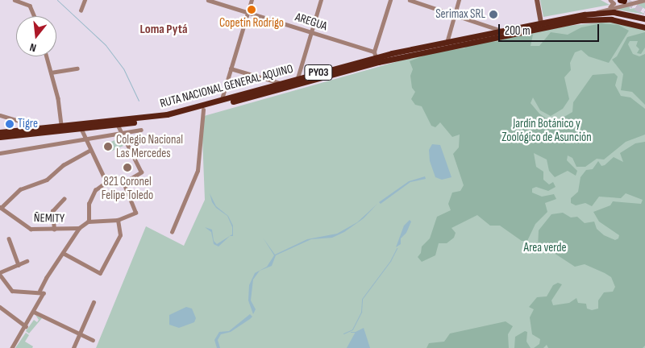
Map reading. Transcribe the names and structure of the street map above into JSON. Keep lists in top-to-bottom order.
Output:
{
  "streets": {
    "highway": ["PY03", "RUTA NACIONAL GENERAL AQUINO"],
    "street": ["AREGUA", "ÑEMITY"]
  },
  "crossings": [
    ["AREGUA", "RUTA NACIONAL GENERAL AQUINO"]
  ],
  "districts": ["Loma Pytá"],
  "parks": ["Jardín Botánico y Zoológico de Asunción", "Area verde"],
  "places": [
    "Copetin Rodrigo",
    "Serimax SRL",
    "Tigre",
    "Colegio Nacional Las Mercedes",
    "821 Coronel Felipe Toledo"
  ],
  "scale_bar": "200 m",
  "north": "bottom"
}
